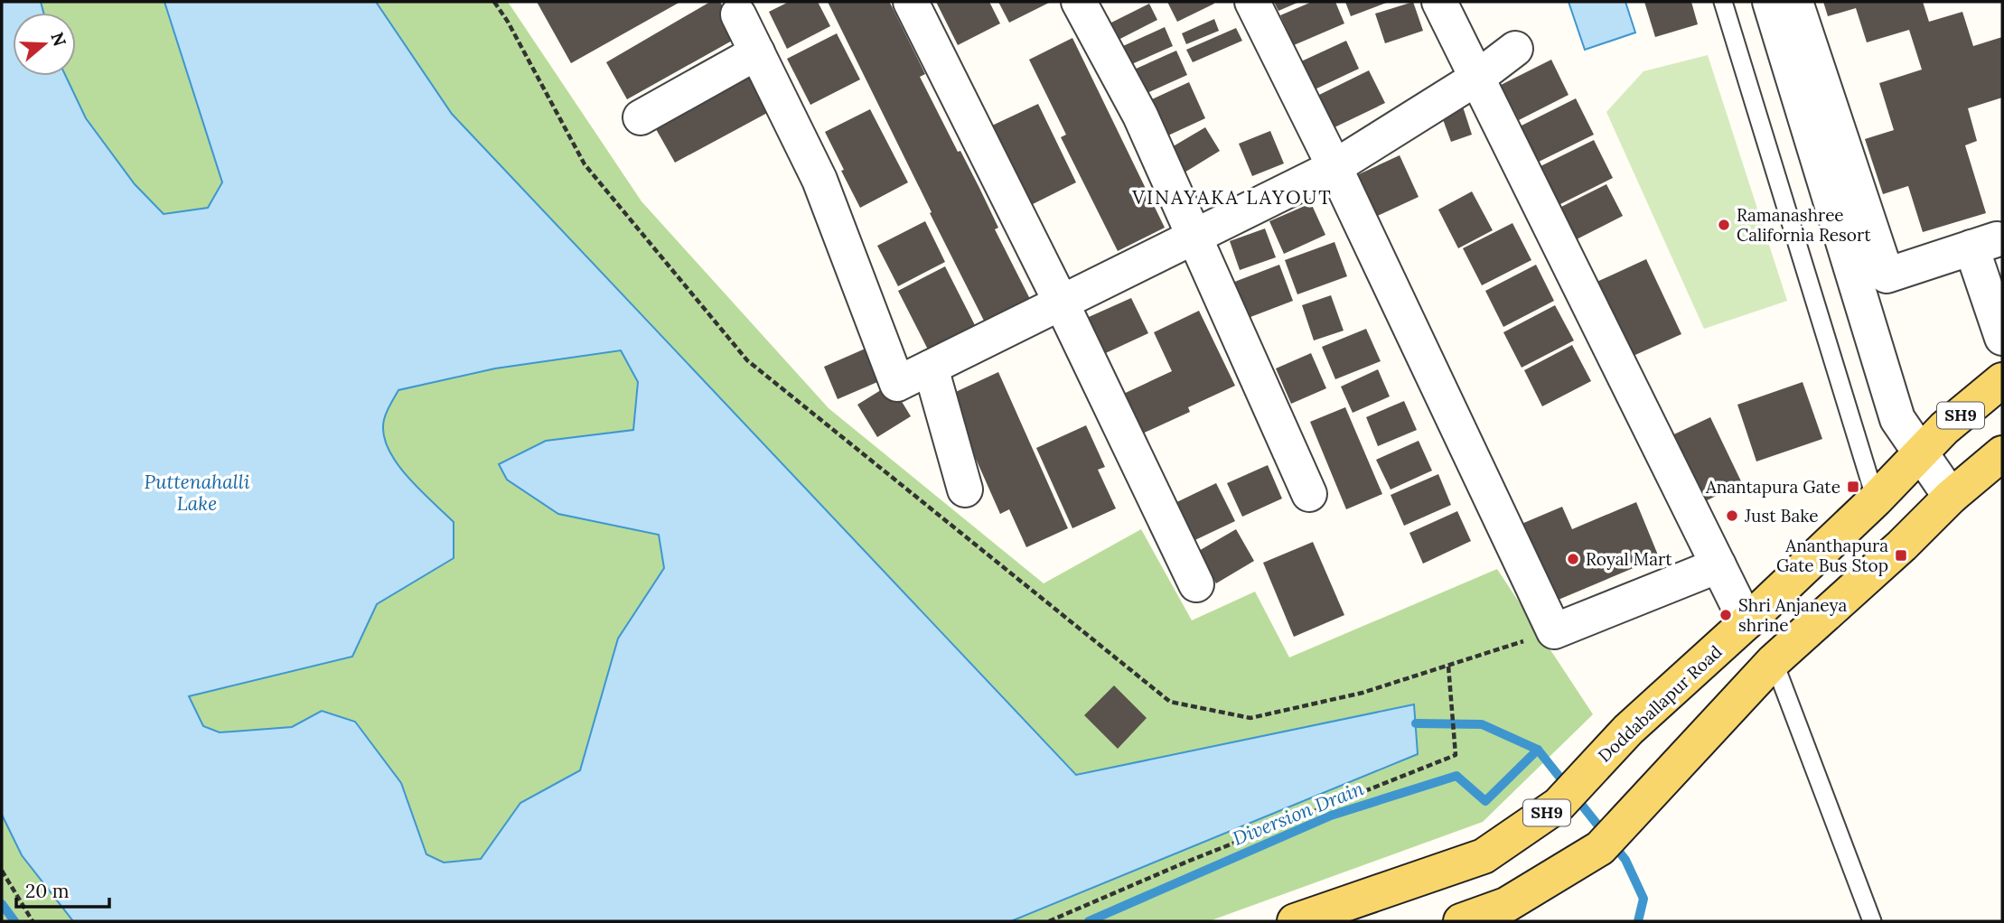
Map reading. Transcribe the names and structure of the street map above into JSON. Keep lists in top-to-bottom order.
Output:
{
  "streets": {
    "main road": ["SH9", "Doddaballapur Road"]
  },
  "districts": ["VINAYAKA LAYOUT"],
  "water": ["Puttenahalli Lake", "Diversion Drain"],
  "places": {
    "other": [
      "Ramanashree California Resort",
      "Just Bake",
      "Royal Mart",
      "Shri Anjaneya shrine"
    ],
    "transit": ["Anantapura Gate", "Ananthapura Gate Bus Stop"]
  },
  "scale_bar": "20 m",
  "north": "right"
}
